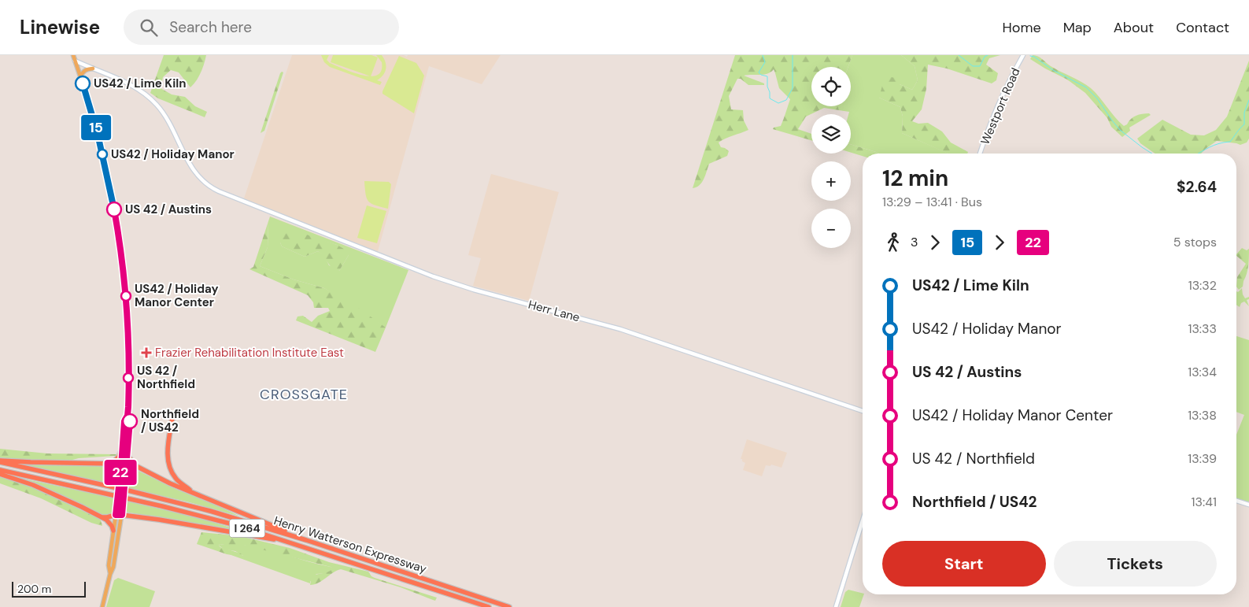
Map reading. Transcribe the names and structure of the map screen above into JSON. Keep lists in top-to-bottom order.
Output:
{
  "streets": {
    "highway": ["I 264", "Henry Watterson Expressway"],
    "main road": ["Westport Road", "Herr Lane"]
  },
  "districts": ["CROSSGATE"],
  "places": {
    "other": [
      "US42 / Lime Kiln",
      "US42 / Holiday Manor",
      "US 42 / Austins",
      "US42 / Holiday Manor Center",
      "US 42 / Northfield",
      "Northfield / US42"
    ],
    "health": ["Frazier Rehabilitation Institute East"]
  },
  "lines": ["bus line 15", "bus line 22"],
  "scale_bar": "200 m",
  "page": {
    "header": "Linewise",
    "search": "Search here",
    "nav": [
      "Home",
      "Map",
      "About",
      "Contact"
    ],
    "on_map": ["15", "22"],
    "map_buttons": ["+", "−"],
    "heading": ["12 min", "13:29 – 13:41 · Bus", "$2.64"],
    "legs": [
      "3",
      "15",
      "22",
      "5 stops"
    ],
    "list": [
      {
        "name": "US42 / Lime Kiln",
        "value": "13:32"
      },
      {
        "name": "US42 / Holiday Manor",
        "value": "13:33"
      },
      {
        "name": "US 42 / Austins",
        "value": "13:34"
      },
      {
        "name": "US42 / Holiday Manor Center",
        "value": "13:38"
      },
      {
        "name": "US 42 / Northfield",
        "value": "13:39"
      },
      {
        "name": "Northfield / US42",
        "value": "13:41"
      }
    ],
    "buttons": ["Start", "Tickets"],
    "scale": "200 m"
  }
}
